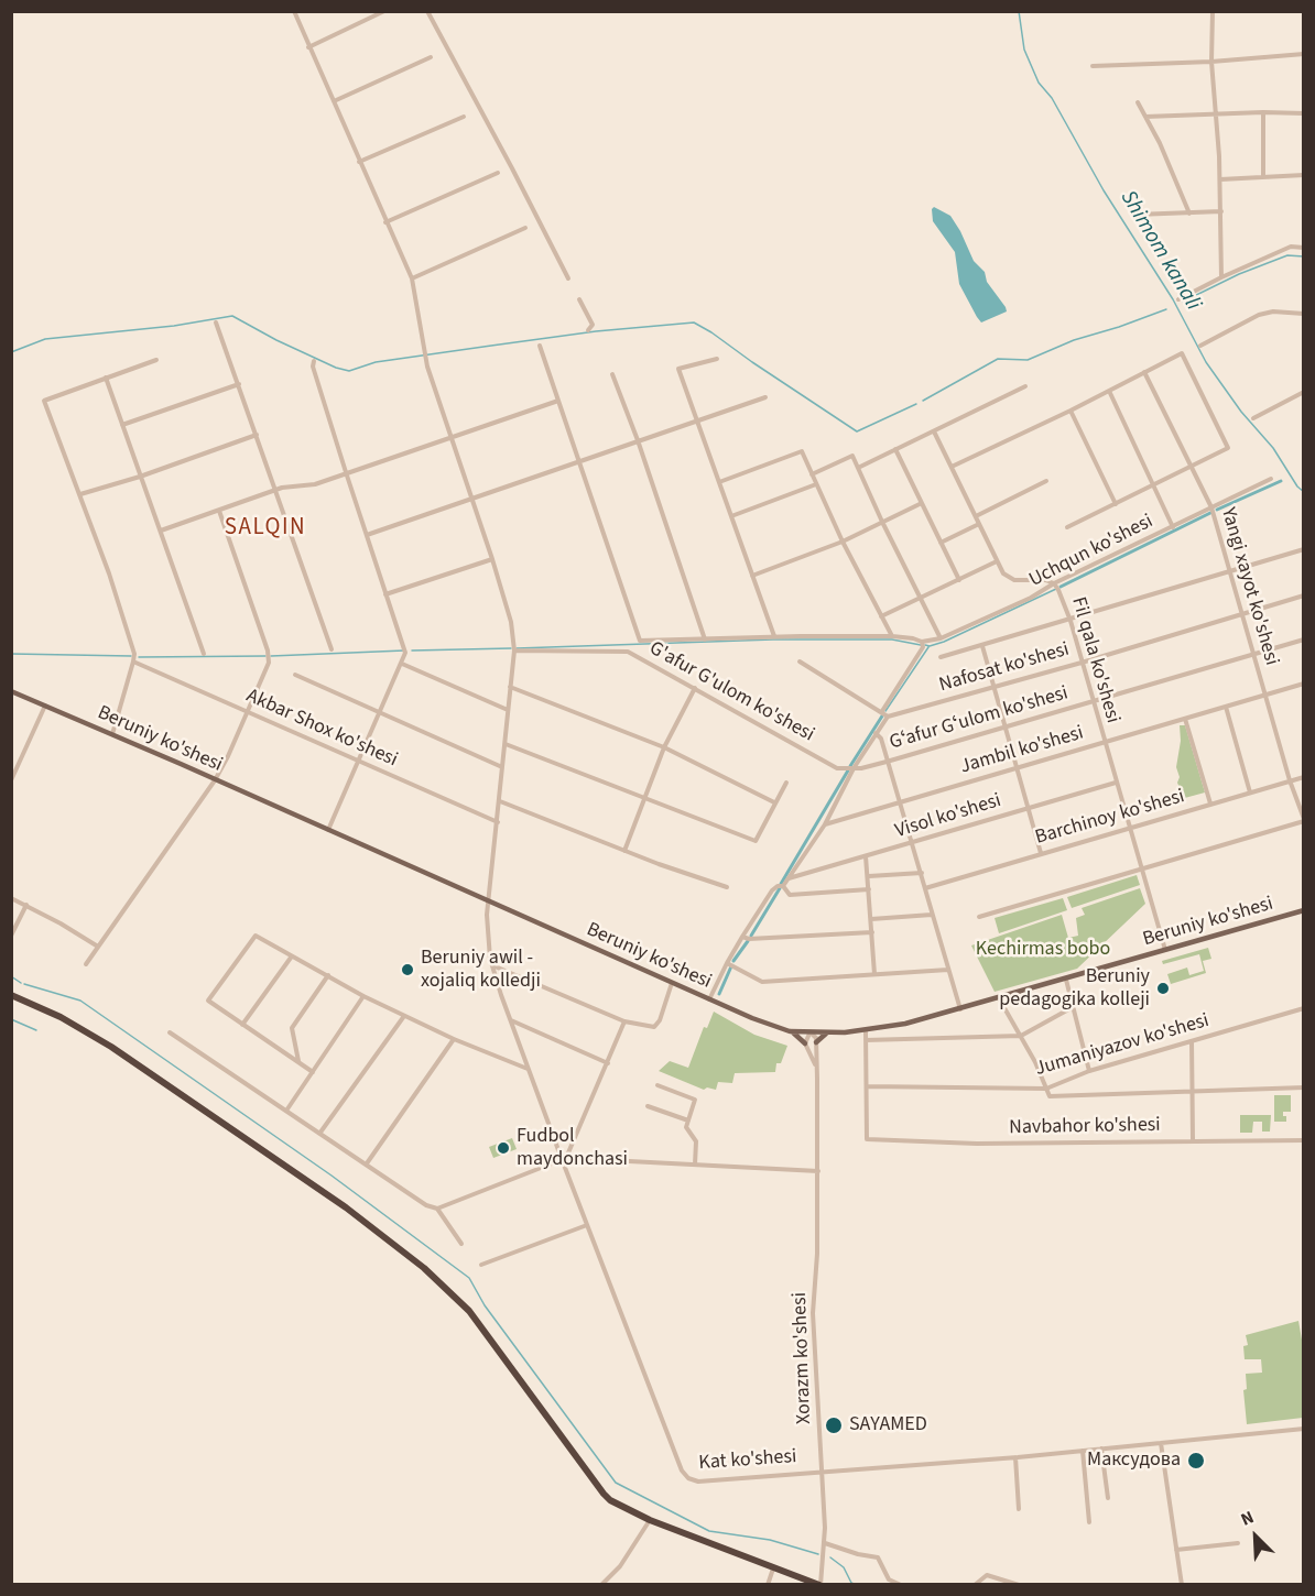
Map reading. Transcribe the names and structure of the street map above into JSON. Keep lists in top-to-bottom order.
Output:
{
  "streets": {
    "main road": ["Beruniy ko'shesi"],
    "street": [
      "Uchqun ko'shesi",
      "Yangi xayot ko'shesi",
      "Fil qala ko'shesi",
      "Nafosat ko'shesi",
      "G'afur G'ulom ko'shesi",
      "Gʻafur Gʻulom ko'shesi",
      "Akbar Shox ko'shesi",
      "Jambil ko'shesi",
      "Visol ko'shesi",
      "Barchinoy ko'shesi",
      "Jumaniyazov ko'shesi",
      "Navbahor ko'shesi",
      "Xorazm ko'shesi",
      "Kat ko'shesi"
    ]
  },
  "crossings": [
    ["Uchqun ko'shesi", "Yangi xayot ko'shesi"],
    ["Uchqun ko'shesi", "Fil qala ko'shesi"],
    ["Yangi xayot ko'shesi", "Nafosat ko'shesi"],
    ["Yangi xayot ko'shesi", "Gʻafur Gʻulom ko'shesi"],
    ["Yangi xayot ko'shesi", "Jambil ko'shesi"],
    ["Yangi xayot ko'shesi", "Barchinoy ko'shesi"],
    ["Fil qala ko'shesi", "Nafosat ko'shesi"],
    ["Fil qala ko'shesi", "Gʻafur Gʻulom ko'shesi"],
    ["Fil qala ko'shesi", "Beruniy ko'shesi"],
    ["Fil qala ko'shesi", "Jambil ko'shesi"],
    ["Fil qala ko'shesi", "Visol ko'shesi"],
    ["Fil qala ko'shesi", "Barchinoy ko'shesi"],
    ["G'afur G'ulom ko'shesi", "Gʻafur Gʻulom ko'shesi"],
    ["G'afur G'ulom ko'shesi", "Kat ko'shesi"],
    ["Akbar Shox ko'shesi", "Kat ko'shesi"],
    ["Beruniy ko'shesi", "Kat ko'shesi"],
    ["Jumaniyazov ko'shesi", "Navbahor ko'shesi"],
    ["Xorazm ko'shesi", "Kat ko'shesi"]
  ],
  "districts": ["SALQIN"],
  "water": ["Shimom kanali"],
  "parks": ["Kechirmas bobo"],
  "places": [
    "Beruniy awil - xojaliq kolledji",
    "Beruniy pedagogika kolleji",
    "Fudbol maydonchasi",
    "SAYAMED",
    "Максудова"
  ],
  "north": "top left"
}
